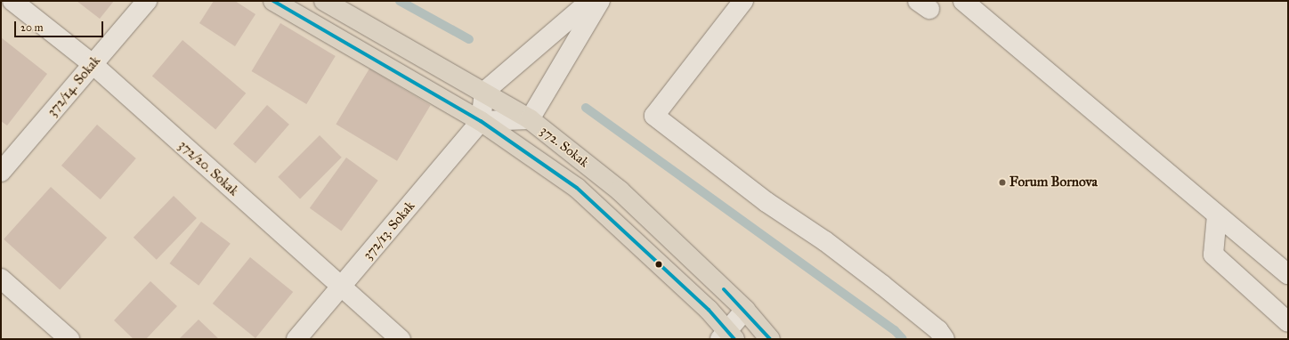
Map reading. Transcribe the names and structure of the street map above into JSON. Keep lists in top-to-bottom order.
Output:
{
  "streets": {
    "main road": ["372. Sokak"],
    "street": ["372/14. Sokak", "372/20. Sokak", "372/13. Sokak"]
  },
  "crossings": [
    ["372/14. Sokak", "372/20. Sokak"],
    ["372. Sokak", "372/13. Sokak"],
    ["372/20. Sokak", "372/13. Sokak"]
  ],
  "places": ["Forum Bornova"],
  "scale_bar": "20 m"
}
